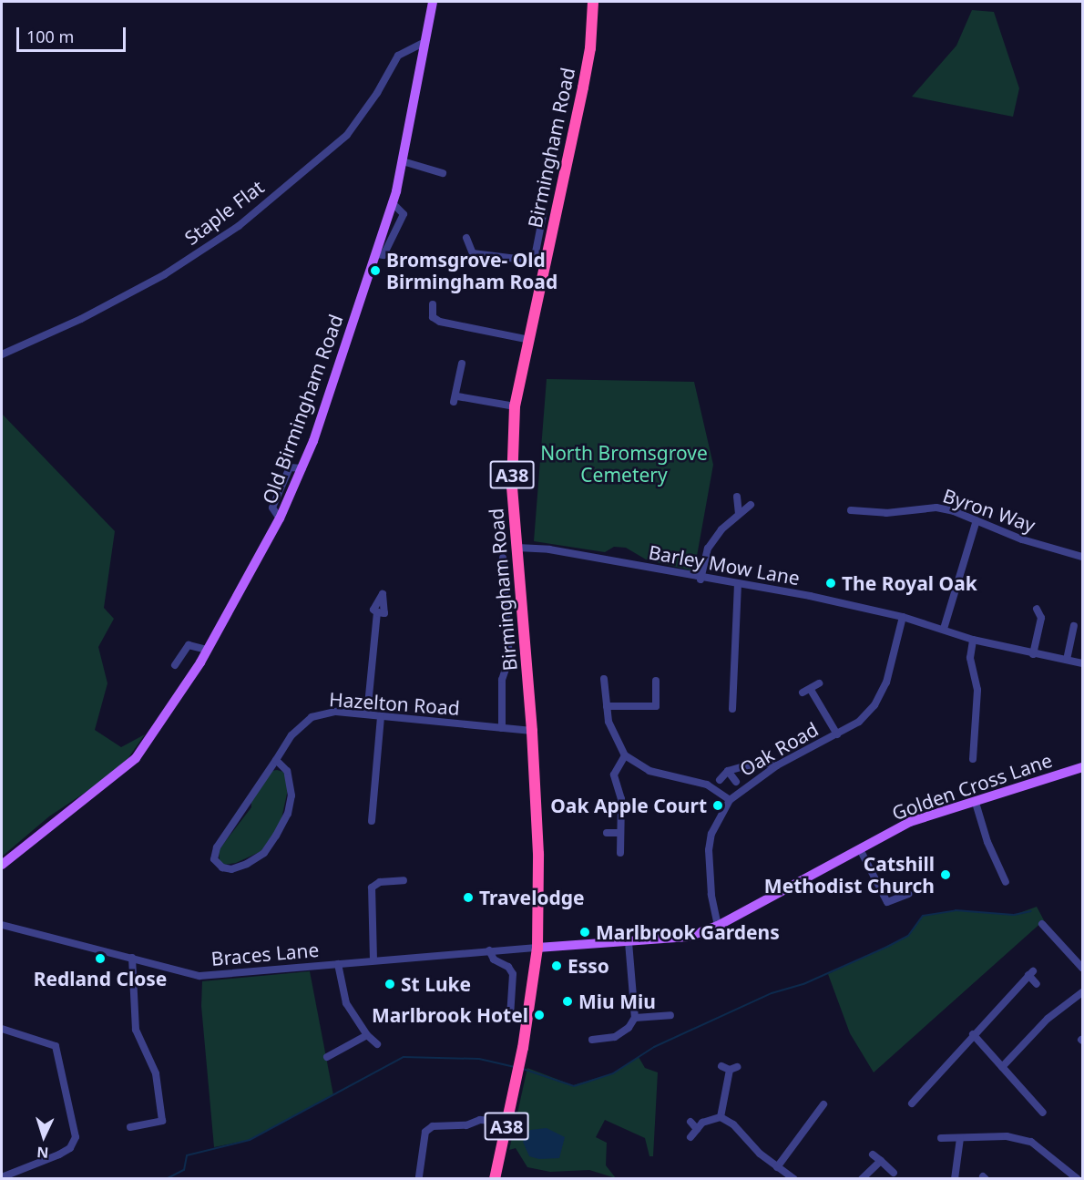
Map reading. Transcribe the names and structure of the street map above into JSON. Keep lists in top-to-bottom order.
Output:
{
  "streets": {
    "highway": ["Birmingham Road", "A38"],
    "main road": ["Old Birmingham Road", "Golden Cross Lane"],
    "street": [
      "Staple Flat",
      "Byron Way",
      "Barley Mow Lane",
      "Hazelton Road",
      "Oak Road",
      "Braces Lane"
    ]
  },
  "crossings": [
    ["Birmingham Road", "Barley Mow Lane"],
    ["Birmingham Road", "Hazelton Road"],
    ["Birmingham Road", "Golden Cross Lane"],
    ["Birmingham Road", "Braces Lane"],
    ["Staple Flat", "Old Birmingham Road"],
    ["Barley Mow Lane", "Oak Road"],
    ["Oak Road", "Golden Cross Lane"],
    ["Golden Cross Lane", "Braces Lane"]
  ],
  "parks": ["North Bromsgrove Cemetery"],
  "places": [
    "Bromsgrove- Old Birmingham Road",
    "The Royal Oak",
    "Oak Apple Court",
    "Catshill Methodist Church",
    "Travelodge",
    "Marlbrook Gardens",
    "Redland Close",
    "Esso",
    "St Luke",
    "Miu Miu",
    "Marlbrook Hotel"
  ],
  "scale_bar": "100 m",
  "north": "bottom"
}
